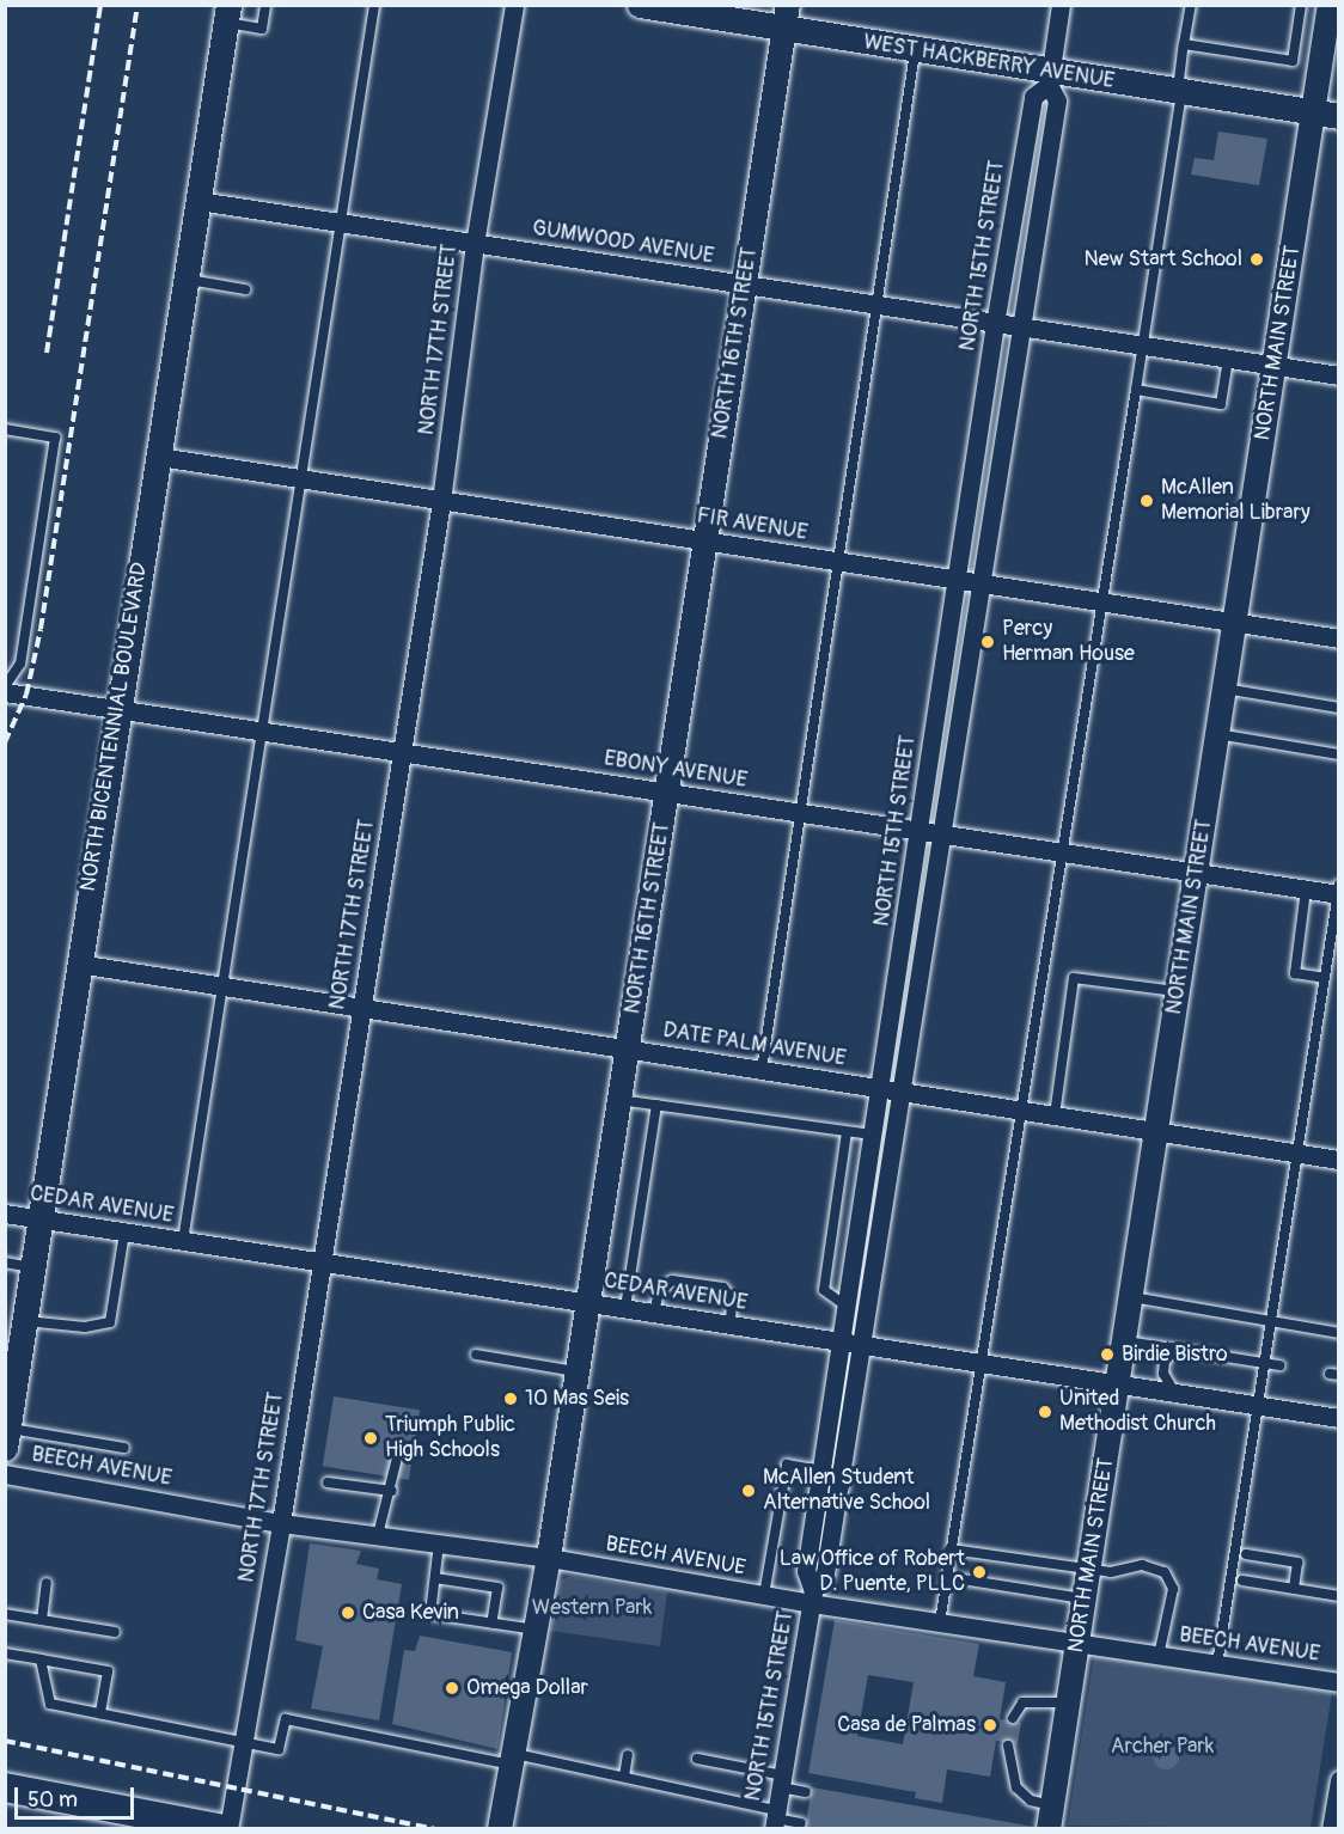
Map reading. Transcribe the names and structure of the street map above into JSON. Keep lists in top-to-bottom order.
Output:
{
  "streets": {
    "main road": ["WEST HACKBERRY AVENUE", "NORTH BICENTENNIAL BOULEVARD"],
    "street": [
      "GUMWOOD AVENUE",
      "NORTH 15TH STREET",
      "NORTH 17TH STREET",
      "NORTH 16TH STREET",
      "NORTH MAIN STREET",
      "FIR AVENUE",
      "EBONY AVENUE",
      "DATE PALM AVENUE",
      "CEDAR AVENUE",
      "BEECH AVENUE"
    ]
  },
  "crossings": [
    ["WEST HACKBERRY AVENUE", "NORTH 15TH STREET"],
    ["WEST HACKBERRY AVENUE", "NORTH 16TH STREET"],
    ["WEST HACKBERRY AVENUE", "NORTH MAIN STREET"],
    ["GUMWOOD AVENUE", "NORTH 15TH STREET"],
    ["GUMWOOD AVENUE", "NORTH 17TH STREET"],
    ["GUMWOOD AVENUE", "NORTH 16TH STREET"],
    ["GUMWOOD AVENUE", "NORTH MAIN STREET"],
    ["GUMWOOD AVENUE", "NORTH BICENTENNIAL BOULEVARD"],
    ["NORTH 15TH STREET", "FIR AVENUE"],
    ["NORTH 15TH STREET", "EBONY AVENUE"],
    ["NORTH 15TH STREET", "DATE PALM AVENUE"],
    ["NORTH 15TH STREET", "CEDAR AVENUE"],
    ["NORTH 15TH STREET", "BEECH AVENUE"],
    ["NORTH 17TH STREET", "FIR AVENUE"],
    ["NORTH 17TH STREET", "EBONY AVENUE"],
    ["NORTH 17TH STREET", "DATE PALM AVENUE"],
    ["NORTH 17TH STREET", "CEDAR AVENUE"],
    ["NORTH 17TH STREET", "BEECH AVENUE"],
    ["NORTH 16TH STREET", "FIR AVENUE"],
    ["NORTH 16TH STREET", "EBONY AVENUE"],
    ["NORTH 16TH STREET", "DATE PALM AVENUE"],
    ["NORTH 16TH STREET", "CEDAR AVENUE"],
    ["NORTH 16TH STREET", "BEECH AVENUE"],
    ["NORTH MAIN STREET", "FIR AVENUE"],
    ["NORTH MAIN STREET", "EBONY AVENUE"],
    ["NORTH MAIN STREET", "DATE PALM AVENUE"],
    ["NORTH MAIN STREET", "CEDAR AVENUE"],
    ["NORTH MAIN STREET", "BEECH AVENUE"],
    ["FIR AVENUE", "NORTH BICENTENNIAL BOULEVARD"],
    ["NORTH BICENTENNIAL BOULEVARD", "EBONY AVENUE"],
    ["NORTH BICENTENNIAL BOULEVARD", "DATE PALM AVENUE"],
    ["NORTH BICENTENNIAL BOULEVARD", "CEDAR AVENUE"]
  ],
  "parks": ["Western Park", "Archer Park"],
  "places": [
    "New Start School",
    "McAllen Memorial Library",
    "Percy Herman House",
    "Birdie Bistro",
    "10 Mas Seis",
    "United Methodist Church",
    "Triumph Public High Schools",
    "McAllen Student Alternative School",
    "Law Office of Robert D. Puente, PLLC",
    "Casa Kevin",
    "Omega Dollar",
    "Casa de Palmas"
  ],
  "scale_bar": "50 m"
}
